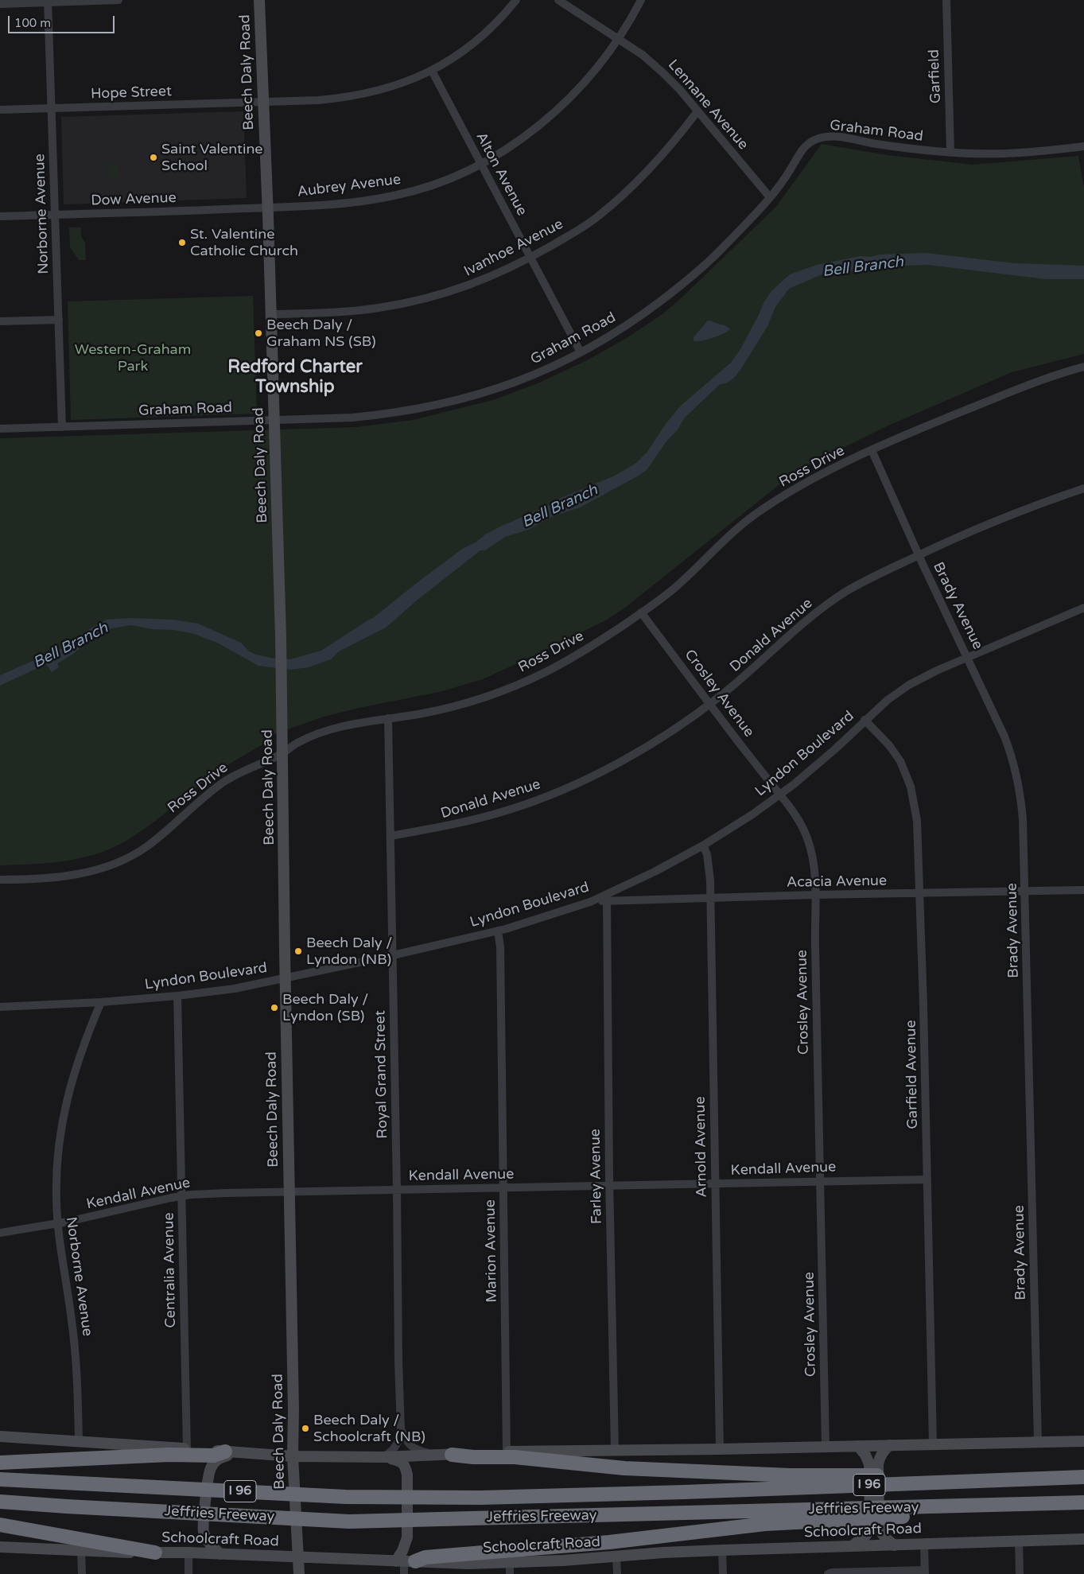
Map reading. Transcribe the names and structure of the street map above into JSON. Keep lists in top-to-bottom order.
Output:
{
  "streets": {
    "highway": ["I 96", "Jeffries Freeway"],
    "main road": ["Beech Daly Road", "Schoolcraft Road"],
    "street": [
      "Garfield",
      "Hope Street",
      "Lennane Avenue",
      "Graham Road",
      "Alton Avenue",
      "Aubrey Avenue",
      "Dow Avenue",
      "Norborne Avenue",
      "Ivanhoe Avenue",
      "Ross Drive",
      "Brady Avenue",
      "Donald Avenue",
      "Crosley Avenue",
      "Lyndon Boulevard",
      "Acacia Avenue",
      "Royal Grand Street",
      "Garfield Avenue",
      "Arnold Avenue",
      "Kendall Avenue",
      "Farley Avenue",
      "Marion Avenue",
      "Centralia Avenue"
    ]
  },
  "crossings": [
    ["Beech Daly Road", "Hope Street"],
    ["Beech Daly Road", "Graham Road"],
    ["Beech Daly Road", "Aubrey Avenue"],
    ["Beech Daly Road", "Dow Avenue"],
    ["Beech Daly Road", "Ivanhoe Avenue"],
    ["Beech Daly Road", "Ross Drive"],
    ["Beech Daly Road", "Lyndon Boulevard"],
    ["Beech Daly Road", "Kendall Avenue"],
    ["Beech Daly Road", "Schoolcraft Road"],
    ["Garfield", "Graham Road"],
    ["Hope Street", "Alton Avenue"],
    ["Hope Street", "Norborne Avenue"],
    ["Lennane Avenue", "Graham Road"],
    ["Lennane Avenue", "Aubrey Avenue"],
    ["Lennane Avenue", "Ivanhoe Avenue"],
    ["Graham Road", "Alton Avenue"],
    ["Graham Road", "Norborne Avenue"],
    ["Alton Avenue", "Aubrey Avenue"],
    ["Alton Avenue", "Ivanhoe Avenue"],
    ["Aubrey Avenue", "Dow Avenue"],
    ["Dow Avenue", "Norborne Avenue"],
    ["Norborne Avenue", "Lyndon Boulevard"],
    ["Norborne Avenue", "Kendall Avenue"],
    ["Ross Drive", "Brady Avenue"],
    ["Ross Drive", "Crosley Avenue"],
    ["Ross Drive", "Royal Grand Street"],
    ["Brady Avenue", "Donald Avenue"],
    ["Brady Avenue", "Lyndon Boulevard"],
    ["Brady Avenue", "Acacia Avenue"],
    ["Donald Avenue", "Crosley Avenue"],
    ["Donald Avenue", "Royal Grand Street"],
    ["Crosley Avenue", "Lyndon Boulevard"],
    ["Crosley Avenue", "Acacia Avenue"],
    ["Crosley Avenue", "Kendall Avenue"],
    ["Lyndon Boulevard", "Acacia Avenue"],
    ["Lyndon Boulevard", "Royal Grand Street"],
    ["Lyndon Boulevard", "Garfield Avenue"],
    ["Lyndon Boulevard", "Arnold Avenue"],
    ["Lyndon Boulevard", "Marion Avenue"],
    ["Lyndon Boulevard", "Centralia Avenue"],
    ["Acacia Avenue", "Garfield Avenue"],
    ["Acacia Avenue", "Arnold Avenue"],
    ["Acacia Avenue", "Farley Avenue"],
    ["Royal Grand Street", "Kendall Avenue"],
    ["Garfield Avenue", "Kendall Avenue"],
    ["Arnold Avenue", "Kendall Avenue"],
    ["Kendall Avenue", "Farley Avenue"],
    ["Kendall Avenue", "Marion Avenue"],
    ["Kendall Avenue", "Centralia Avenue"]
  ],
  "districts": ["Redford Charter Township"],
  "water": ["Bell Branch"],
  "parks": ["Western-Graham Park"],
  "places": [
    "Saint Valentine School",
    "St. Valentine Catholic Church",
    "Beech Daly / Graham NS (SB)",
    "Beech Daly / Lyndon (NB)",
    "Beech Daly / Lyndon (SB)",
    "Beech Daly / Schoolcraft (NB)"
  ],
  "scale_bar": "100 m"
}
